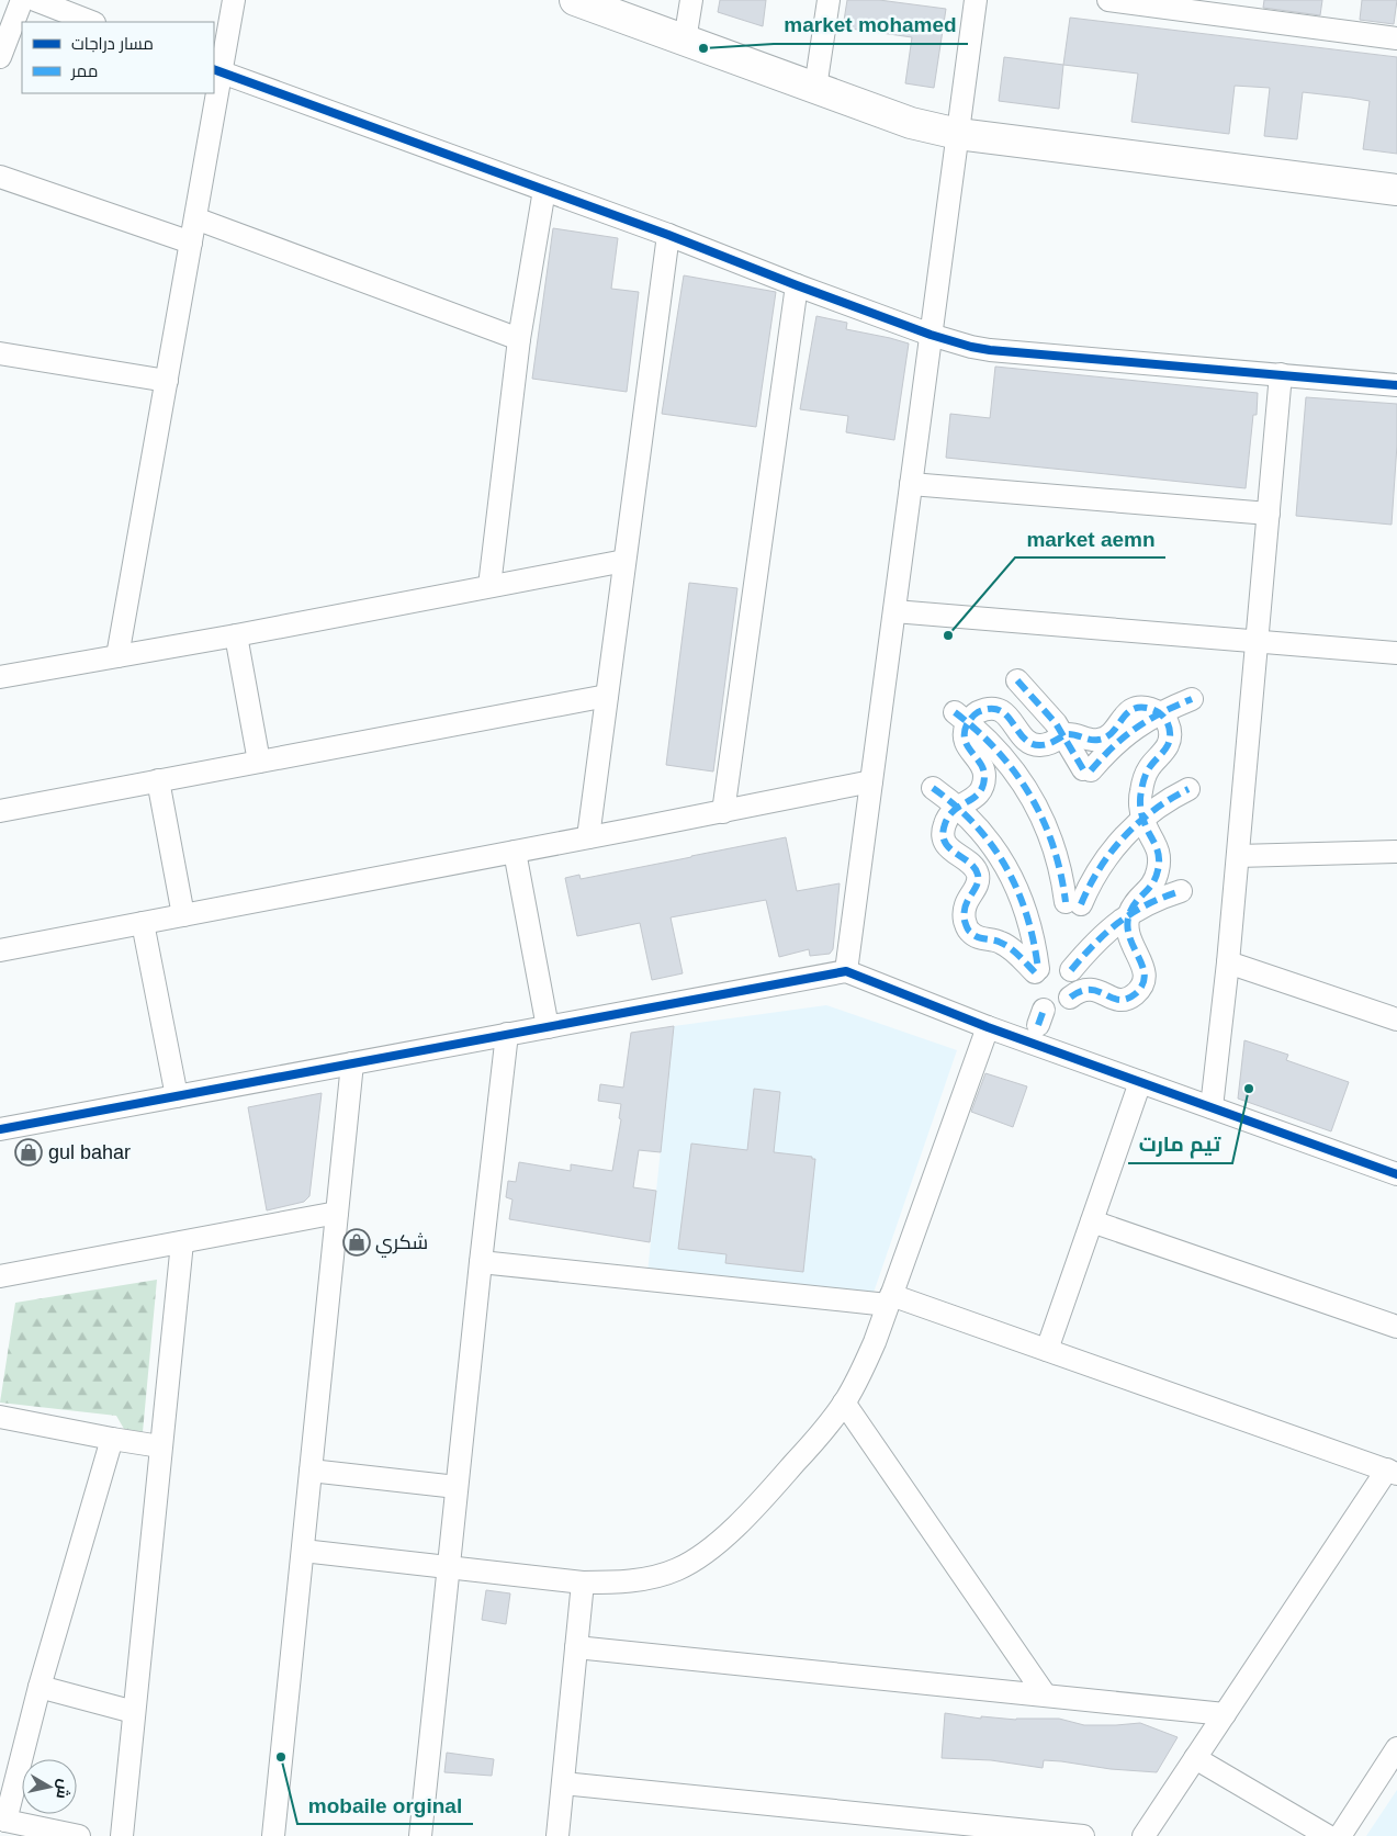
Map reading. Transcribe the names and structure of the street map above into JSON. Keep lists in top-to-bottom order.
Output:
{
  "places": {
    "other": [
      "market mohamed",
      "market aemn",
      "تیم مارت",
      "mobaile orginal"
    ],
    "shop": ["gul bahar", "شكري"]
  },
  "legend": ["مسار دراجات", "ممر"],
  "north": "right"
}
